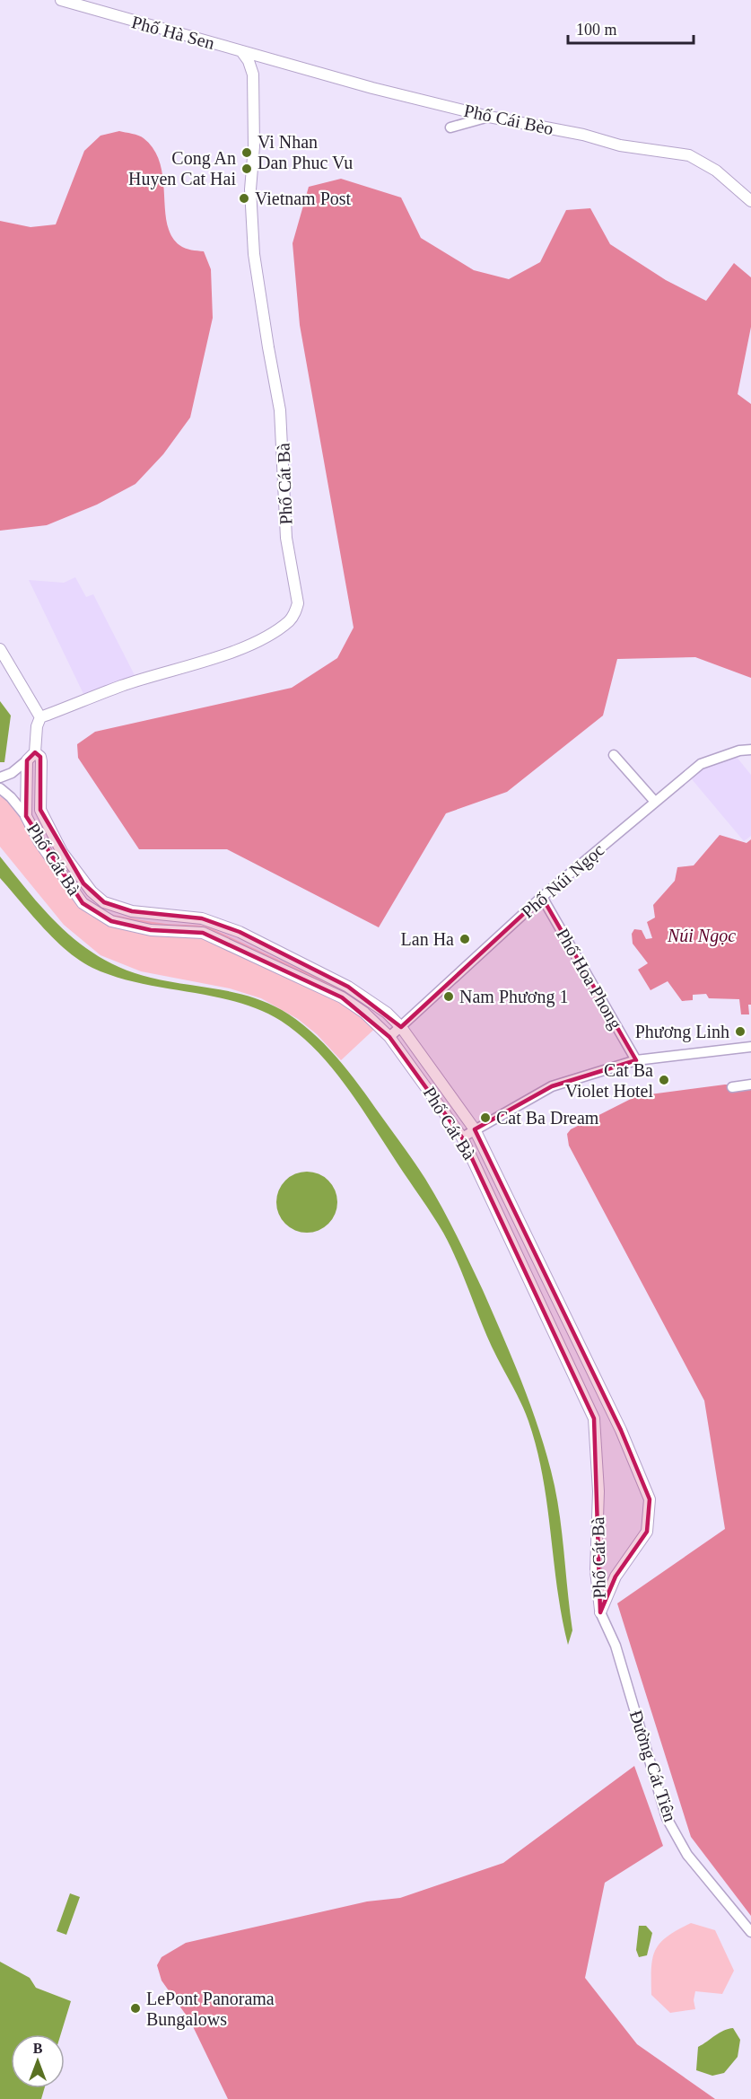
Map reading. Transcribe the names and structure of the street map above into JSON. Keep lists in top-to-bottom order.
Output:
{
  "streets": {
    "main road": ["Phố Hà Sen", "Phố Cái Bèo", "Phố Cát Bà"],
    "street": ["Phố Núi Ngọc", "Phố Hoa Phong", "Đường Cát Tiên"]
  },
  "crossings": [
    ["Phố Hà Sen", "Phố Cái Bèo"],
    ["Phố Hà Sen", "Phố Cát Bà"],
    ["Phố Cát Bà", "Phố Núi Ngọc"],
    ["Phố Cát Bà", "Đường Cát Tiên"],
    ["Phố Núi Ngọc", "Phố Hoa Phong"]
  ],
  "parks": ["Núi Ngọc"],
  "places": [
    "Vi Nhan Dan Phuc Vu",
    "Cong An Huyen Cat Hai",
    "Vietnam Post",
    "Lan Ha",
    "Nam Phương 1",
    "Phương Linh",
    "Cat Ba Violet Hotel",
    "Cat Ba Dream",
    "LePont Panorama Bungalows"
  ],
  "scale_bar": "100 m",
  "north": "top"
}
